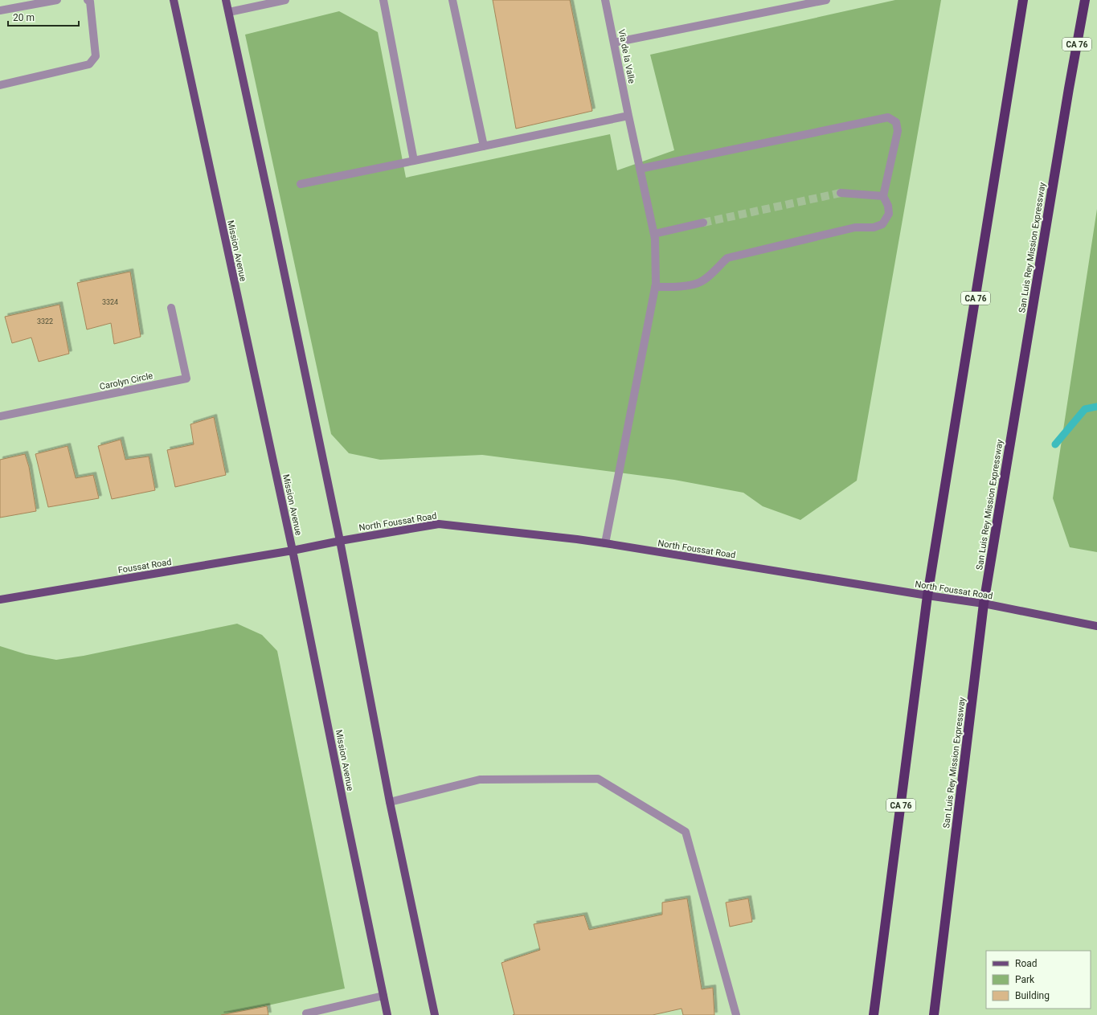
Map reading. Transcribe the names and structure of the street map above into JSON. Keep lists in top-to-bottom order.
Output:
{
  "streets": {
    "highway": ["CA 76", "San Luis Rey Mission Expressway"],
    "main road": ["Mission Avenue", "North Foussat Road", "Foussat Road"],
    "street": ["Via de la Valle", "Carolyn Circle"]
  },
  "crossings": [
    ["CA 76", "North Foussat Road"],
    ["Via de la Valle", "North Foussat Road"],
    ["San Luis Rey Mission Expressway", "North Foussat Road"],
    ["Mission Avenue", "North Foussat Road"],
    ["Mission Avenue", "Foussat Road"],
    ["North Foussat Road", "Foussat Road"]
  ],
  "house_numbers": ["3324", "3322"],
  "legend": ["Road", "Park", "Building"],
  "scale_bar": "20 m"
}
